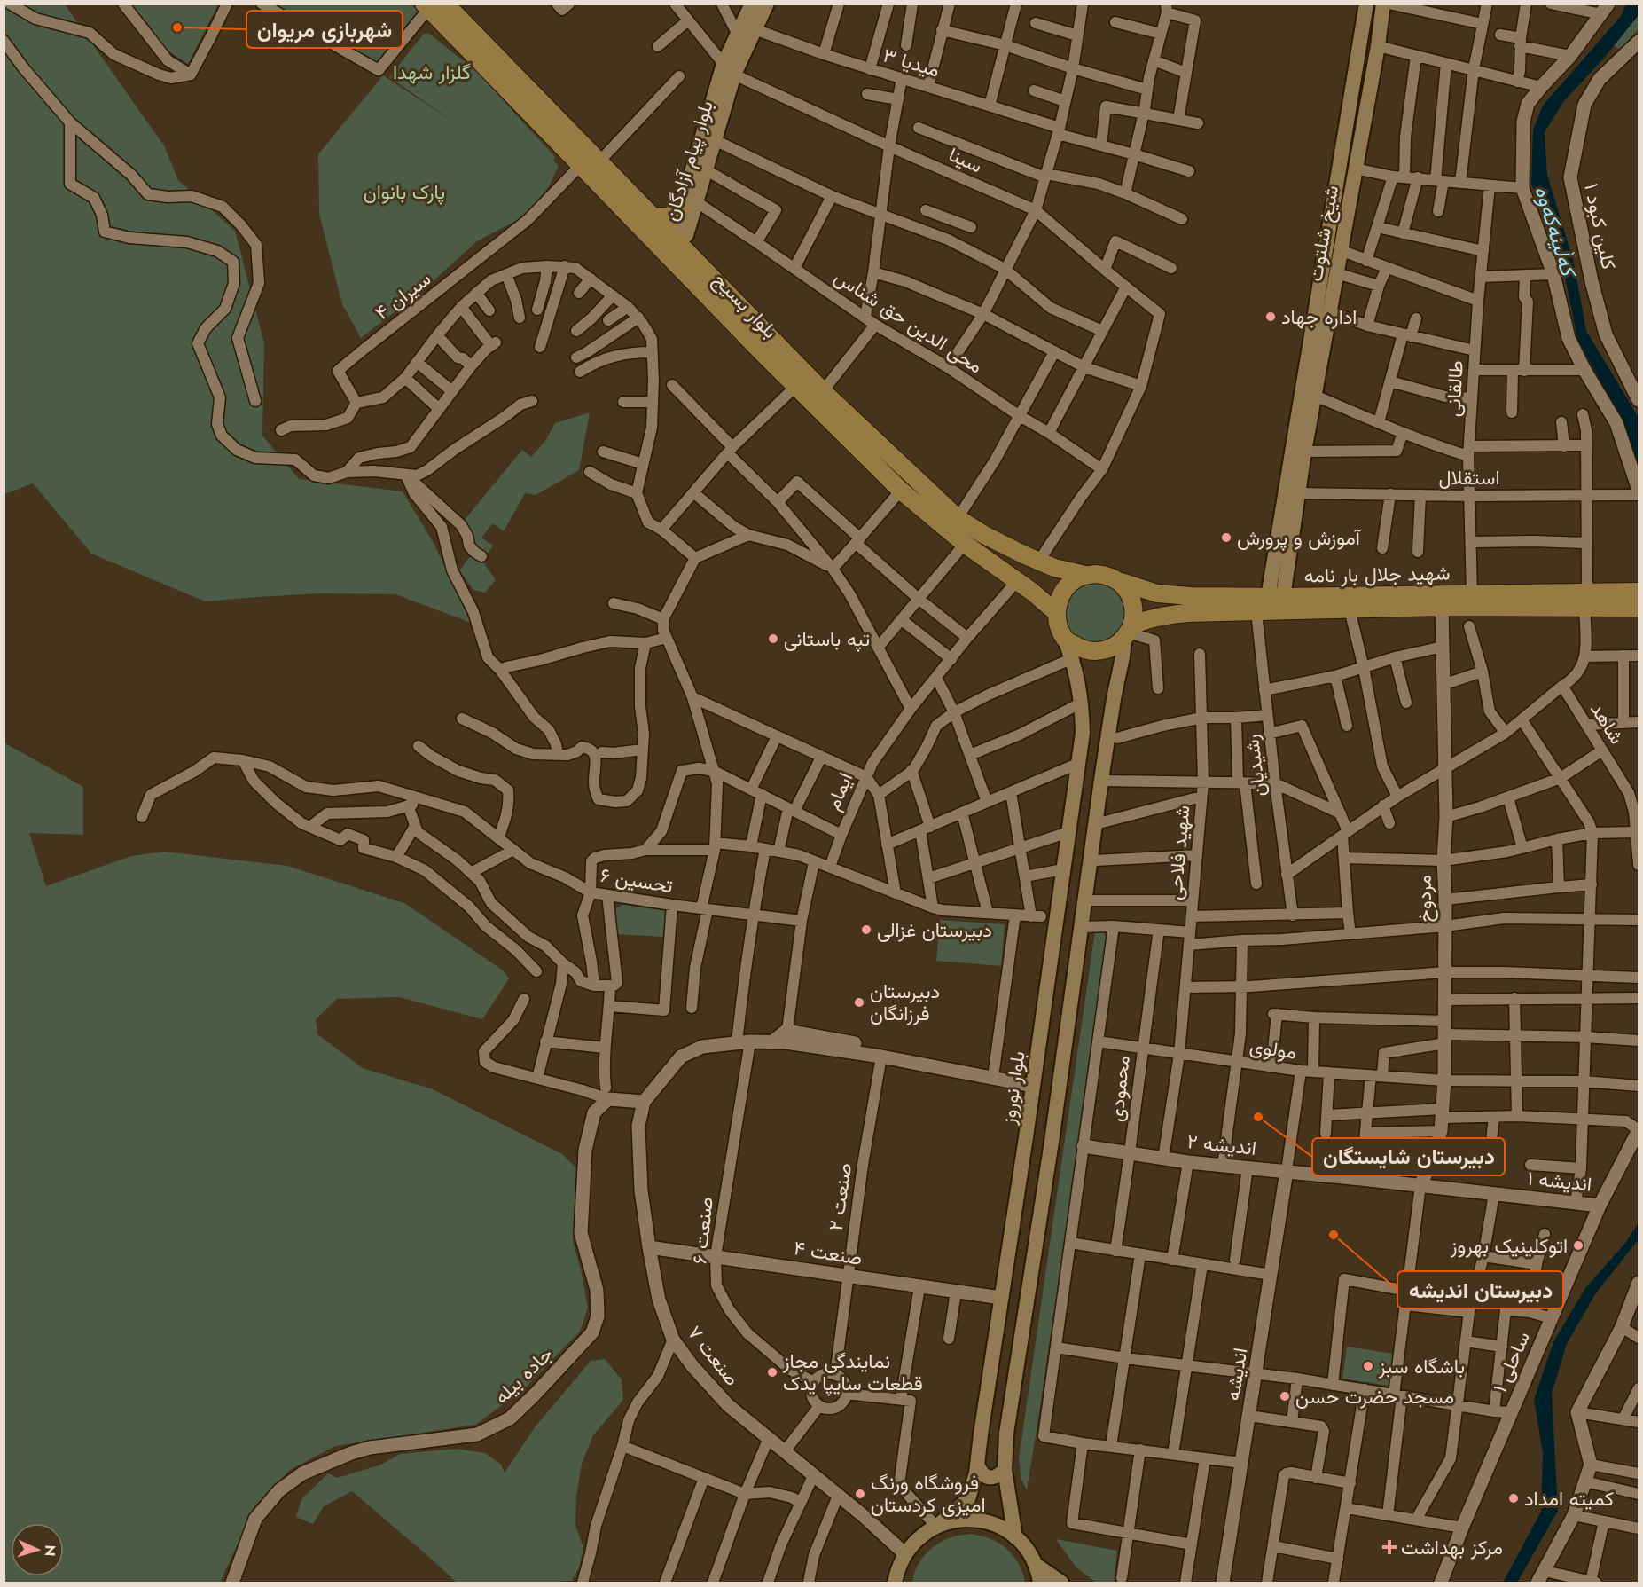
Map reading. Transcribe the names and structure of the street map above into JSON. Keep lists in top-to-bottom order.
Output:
{
  "streets": {
    "main road": [
      "بلوار پیام آزادگان",
      "شیخ شلتوت",
      "بلوار بسیج",
      "شهید جلال بار نامه",
      "بلوار نوروز"
    ],
    "street": [
      "میدیا ۳",
      "سینا",
      "کلین کبود ۱",
      "سیران ۴",
      "محی الدین حق شناس",
      "طالقانی",
      "استقلال",
      "شاهد",
      "رشیدیان",
      "ایمام",
      "شهید فلاحی",
      "تحسین ۶",
      "مردوخ",
      "مولوی",
      "محمودی",
      "اندیشه ۲",
      "اندیشه ۱",
      "صنعت ۲",
      "صنعت ۶",
      "صنعت ۴",
      "صنعت ۷",
      "ساحلی ۱",
      "اندیشه",
      "جاده بیله"
    ]
  },
  "crossings": [
    ["میدیا ۳", "بلوار پیام آزادگان"],
    ["سینا", "بلوار پیام آزادگان"],
    ["بلوار پیام آزادگان", "بلوار بسیج"],
    ["بلوار پیام آزادگان", "محی الدین حق شناس"],
    ["شیخ شلتوت", "استقلال"],
    ["شیخ شلتوت", "شهید جلال بار نامه"],
    ["سیران ۴", "بلوار بسیج"],
    ["بلوار بسیج", "شهید جلال بار نامه"],
    ["بلوار بسیج", "ایمام"],
    ["بلوار بسیج", "بلوار نوروز"],
    ["طالقانی", "استقلال"],
    ["طالقانی", "شهید جلال بار نامه"],
    ["شهید جلال بار نامه", "رشیدیان"],
    ["شهید جلال بار نامه", "مردوخ"],
    ["شهید جلال بار نامه", "بلوار نوروز"],
    ["شهید فلاحی", "مولوی"],
    ["شهید فلاحی", "اندیشه ۲"],
    ["تحسین ۶", "صنعت ۶"],
    ["مردوخ", "مولوی"],
    ["مردوخ", "اندیشه ۲"],
    ["مردوخ", "اندیشه ۱"],
    ["مولوی", "محمودی"],
    ["بلوار نوروز", "صنعت ۴"],
    ["بلوار نوروز", "صنعت ۷"],
    ["محمودی", "اندیشه ۲"],
    ["اندیشه ۲", "اندیشه ۱"],
    ["اندیشه ۲", "اندیشه"],
    ["اندیشه ۱", "ساحلی ۱"],
    ["صنعت ۲", "صنعت ۶"],
    ["صنعت ۲", "صنعت ۴"],
    ["صنعت ۶", "صنعت ۴"],
    ["صنعت ۴", "صنعت ۷"]
  ],
  "water": ["کەڵینەکەوە"],
  "parks": ["گلزار شهدا", "پارک بانوان"],
  "places": {
    "other": [
      "شهربازی مریوان",
      "اداره جهاد",
      "آموزش و پرورش",
      "تپه باستانی",
      "دبیرستان غزالی",
      "دبیرستان فرزانگان",
      "دبیرستان شایستگان",
      "دبیرستان اندیشه",
      "اتوکلینیک بهروز",
      "باشگاه سبز",
      "نمایندگی مجاز قطعات سایپا یدک",
      "مسجد حضرت حسن",
      "فروشگاه ورنگ امیزی کردستان",
      "کمیته امداد"
    ],
    "health": ["مرکز بهداشت"]
  },
  "north": "right"
}
